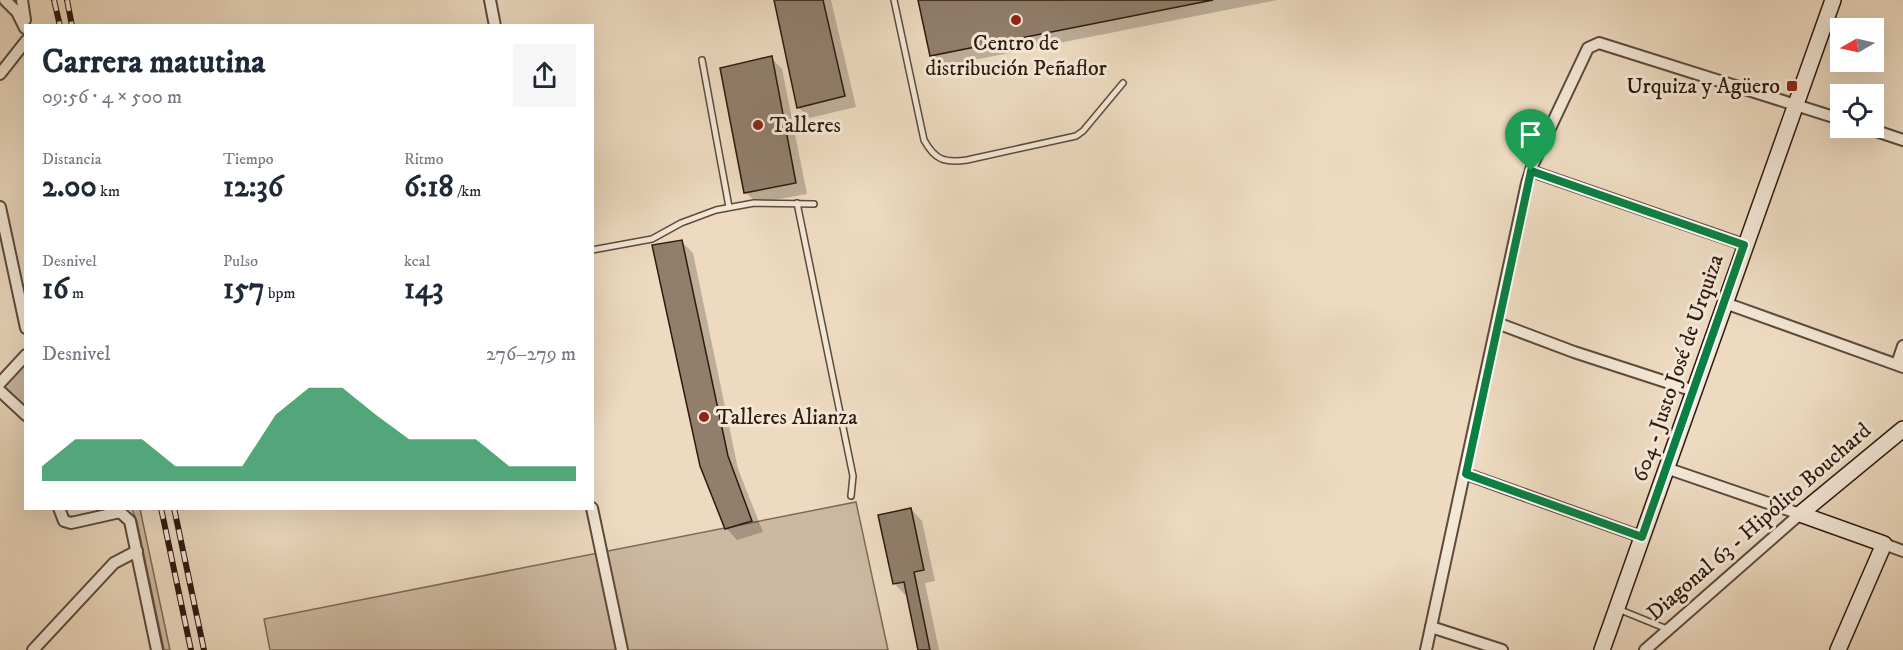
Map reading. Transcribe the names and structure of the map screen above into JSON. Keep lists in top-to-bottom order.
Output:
{
  "streets": {
    "main road": ["604 - Justo José de Urquiza", "Diagonal 63 - Hipólito Bouchard"]
  },
  "places": {
    "other": ["Centro de distribución Peñaflor", "Talleres", "Talleres Alianza"],
    "transit": ["Urquiza y Agüero"]
  },
  "north": "left",
  "page": {
    "heading": ["Carrera matutina", "09:56 · 4 × 500 m"],
    "stats": [
      ["Distancia", "2.00 km"],
      ["Tiempo", "12:36"],
      ["Ritmo", "6:18 /km"],
      ["Desnivel", "16 m"],
      ["Pulso", "157 bpm"],
      ["kcal", "143"]
    ],
    "chart": ["Desnivel", "276–279 m"]
  }
}
